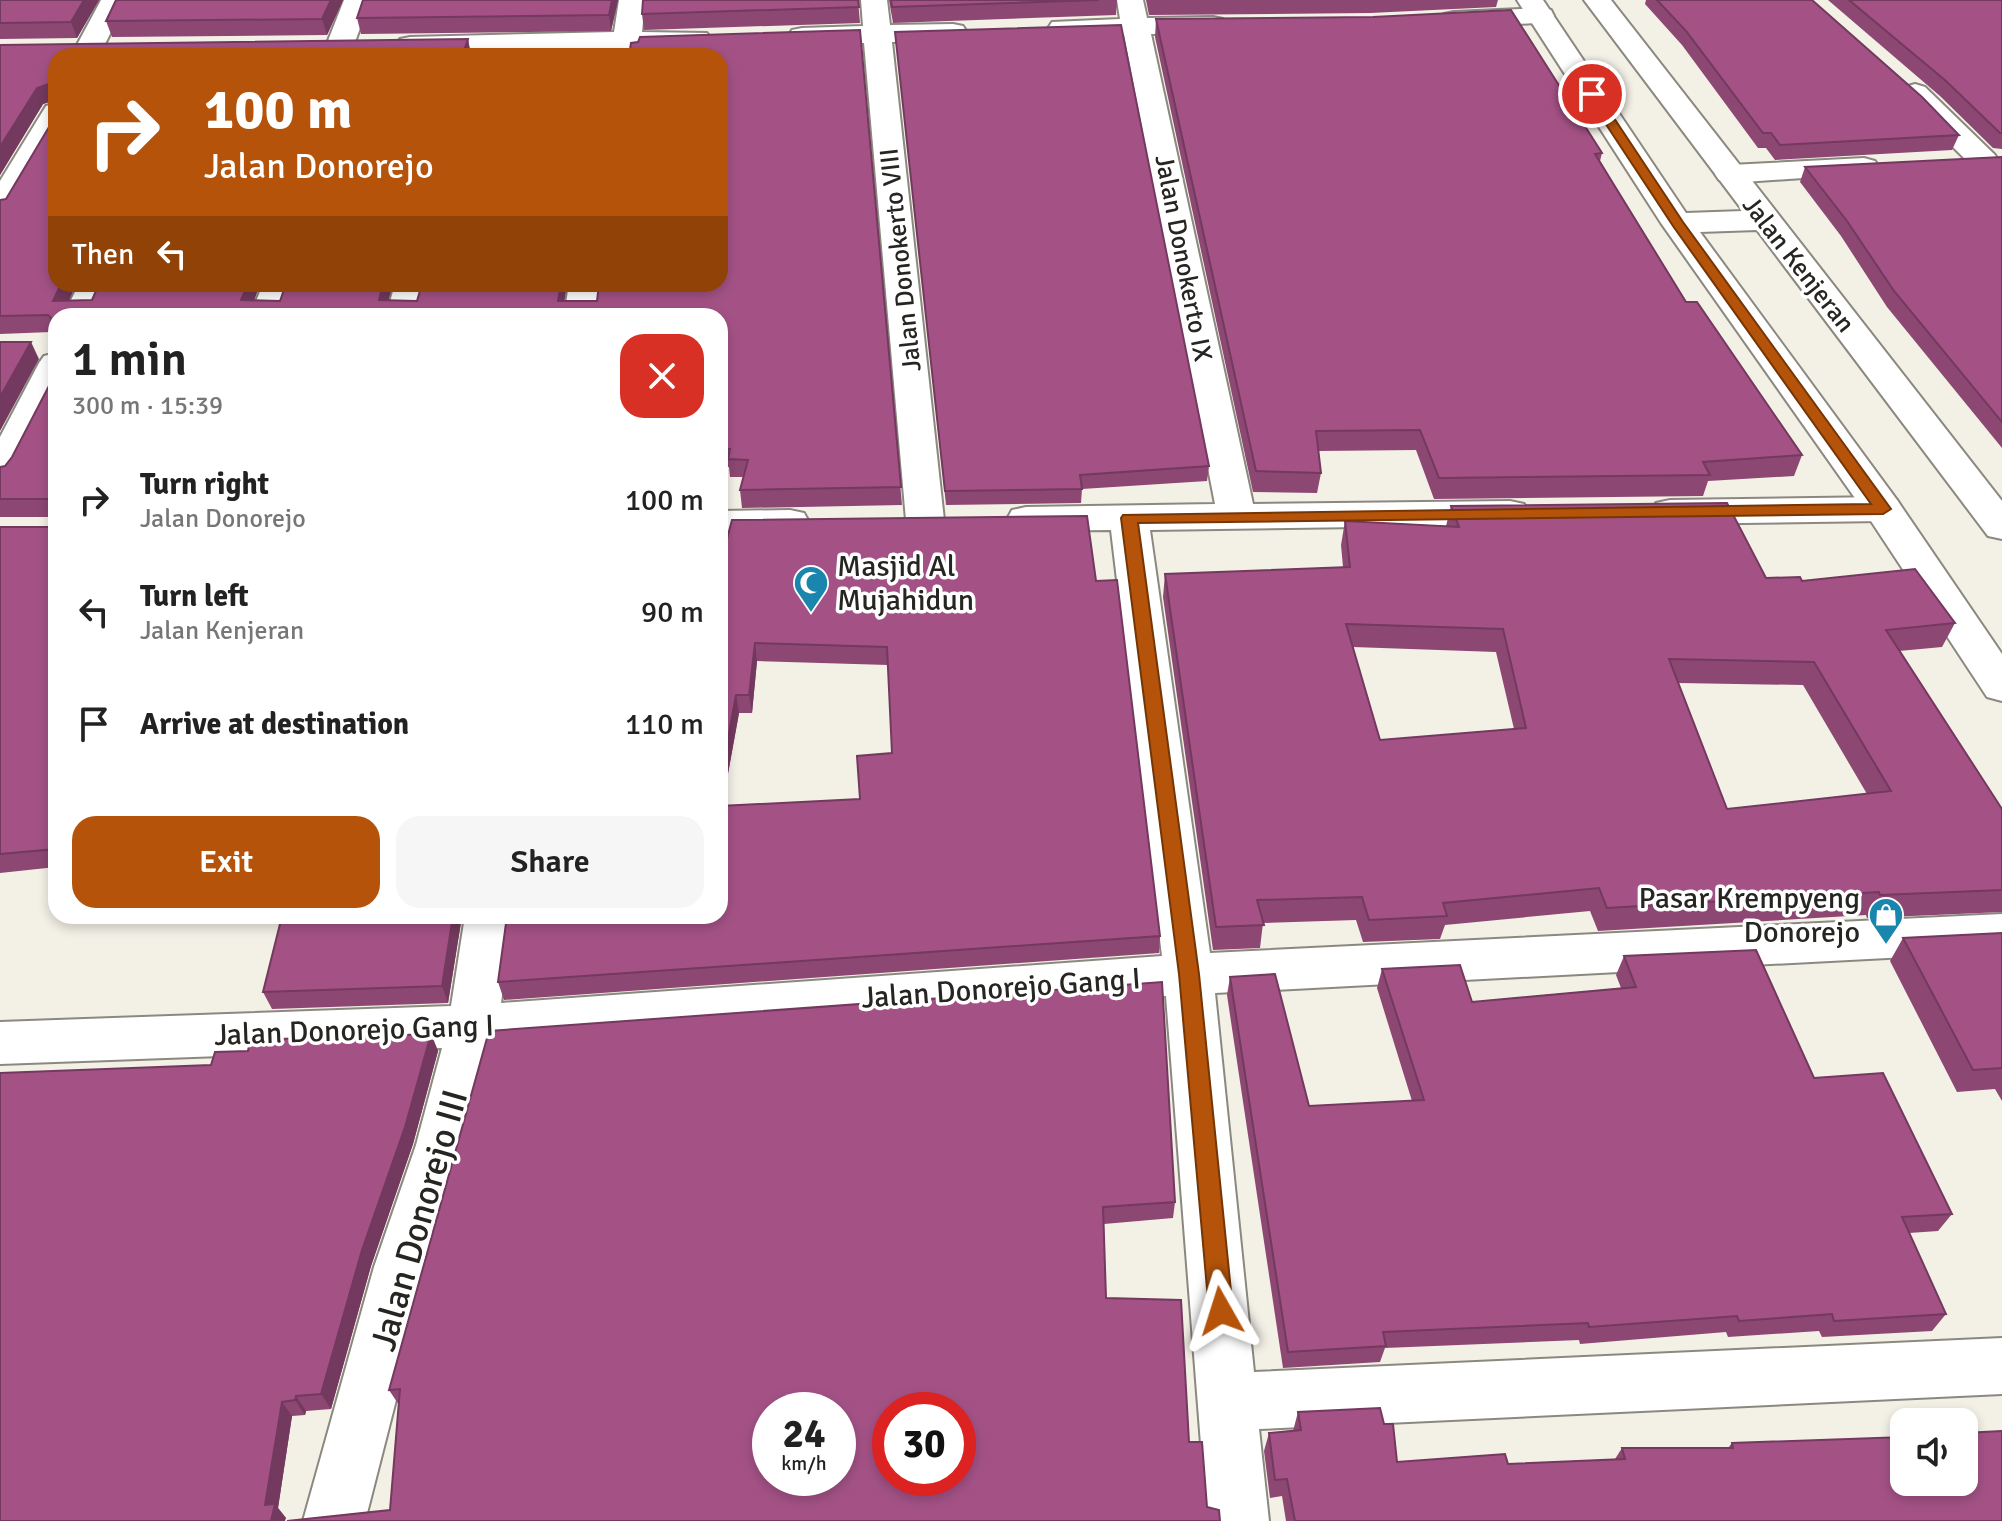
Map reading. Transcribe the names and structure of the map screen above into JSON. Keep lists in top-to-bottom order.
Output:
{
  "streets": {
    "main road": [
      "Jalan Donokerto IX",
      "Jalan Donokerto VIII",
      "Jalan Kenjeran",
      "Jalan Donorejo Gang I",
      "Jalan Donorejo III"
    ]
  },
  "crossings": [
    ["Jalan Donorejo Gang I", "Jalan Donorejo III"]
  ],
  "places": {
    "mosque": ["Masjid Al Mujahidun"],
    "shop": ["Pasar Krempyeng Donorejo"]
  },
  "page": {
    "turn": ["100 m", "Jalan Donorejo"],
    "then": "Then",
    "heading": ["1 min", "300 m · 15:39"],
    "list": [
      {
        "name": "Turn right",
        "note": "Jalan Donorejo",
        "value": "100 m"
      },
      {
        "name": "Turn left",
        "note": "Jalan Kenjeran",
        "value": "90 m"
      },
      {
        "name": "Arrive at destination",
        "value": "110 m"
      }
    ],
    "buttons": ["Exit", "Share"],
    "speed": "24 km/h",
    "limit": "30"
  }
}
